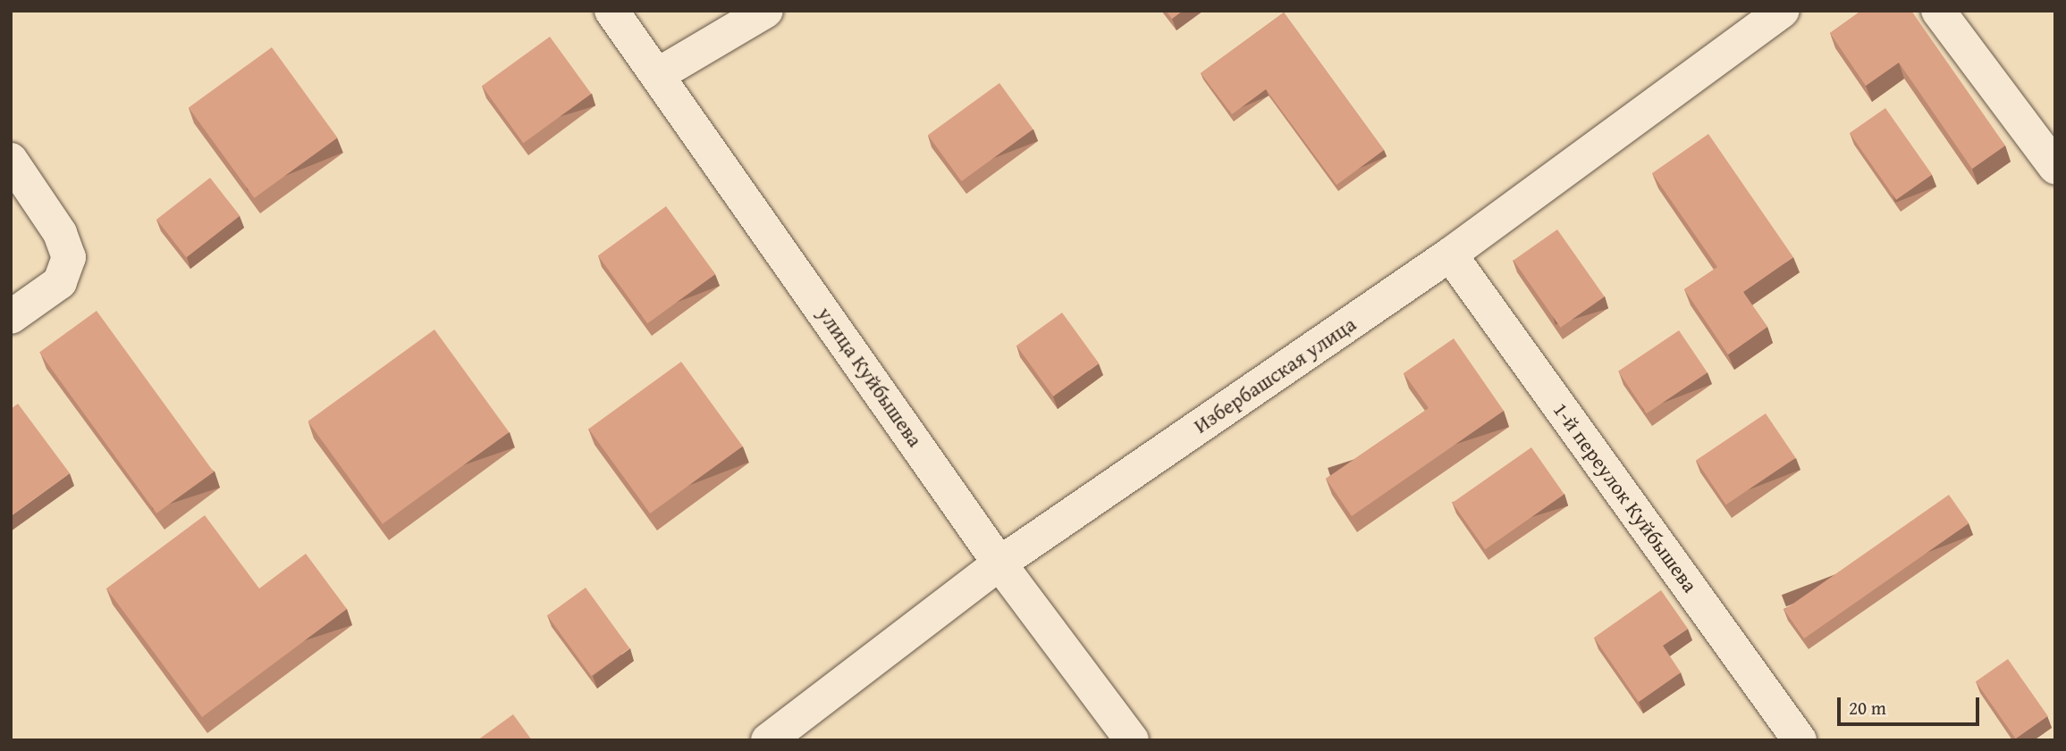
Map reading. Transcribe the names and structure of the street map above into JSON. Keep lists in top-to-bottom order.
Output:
{
  "streets": {
    "street": ["Избербашская улица", "улица Куйбышева", "1-й переулок Куйбышева"]
  },
  "crossings": [
    ["Избербашская улица", "улица Куйбышева"],
    ["Избербашская улица", "1-й переулок Куйбышева"]
  ],
  "scale_bar": "20 m"
}
